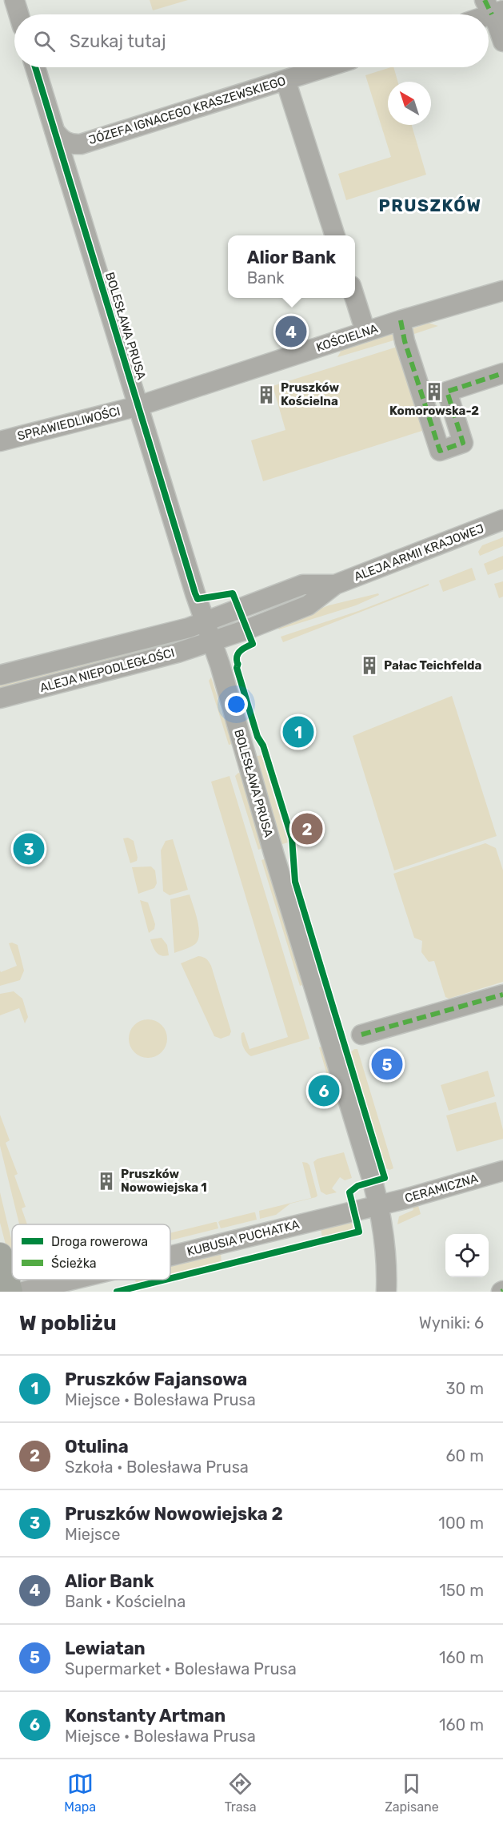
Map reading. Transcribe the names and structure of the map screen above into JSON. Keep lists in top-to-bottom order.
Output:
{
  "streets": {
    "street": [
      "JÓZEFA IGNACEGO KRASZEWSKIEGO",
      "BOLESŁAWA PRUSA",
      "KOŚCIELNA",
      "SPRAWIEDLIWOŚCI",
      "ALEJA ARMII KRAJOWEJ",
      "ALEJA NIEPODLEGŁOŚCI",
      "CERAMICZNA",
      "KUBUSIA PUCHATKA"
    ]
  },
  "crossings": [
    ["JÓZEFA IGNACEGO KRASZEWSKIEGO", "BOLESŁAWA PRUSA"],
    ["BOLESŁAWA PRUSA", "KOŚCIELNA"],
    ["BOLESŁAWA PRUSA", "SPRAWIEDLIWOŚCI"],
    ["BOLESŁAWA PRUSA", "ALEJA ARMII KRAJOWEJ"],
    ["BOLESŁAWA PRUSA", "ALEJA NIEPODLEGŁOŚCI"],
    ["BOLESŁAWA PRUSA", "CERAMICZNA"],
    ["BOLESŁAWA PRUSA", "KUBUSIA PUCHATKA"],
    ["KOŚCIELNA", "SPRAWIEDLIWOŚCI"],
    ["ALEJA ARMII KRAJOWEJ", "ALEJA NIEPODLEGŁOŚCI"],
    ["CERAMICZNA", "KUBUSIA PUCHATKA"]
  ],
  "districts": ["PRUSZKÓW"],
  "places": {
    "building": [
      "Komorowska-2",
      "Pruszków Kościelna",
      "Pałac Teichfelda",
      "Pruszków Nowowiejska 1"
    ]
  },
  "legend": ["Droga rowerowa", "Ścieżka"],
  "north": "top left",
  "page": {
    "search": "Szukaj tutaj",
    "popup": ["Alior Bank", "Bank"],
    "pins": [
      "4",
      "1",
      "2",
      "3",
      "5",
      "6"
    ],
    "heading": ["W pobliżu", "Wyniki: 6"],
    "list": [
      {
        "mark": "1",
        "name": "Pruszków Fajansowa",
        "note": "Miejsce · Bolesława Prusa",
        "value": "30 m"
      },
      {
        "mark": "2",
        "name": "Otulina",
        "note": "Szkoła · Bolesława Prusa",
        "value": "60 m"
      },
      {
        "mark": "3",
        "name": "Pruszków Nowowiejska 2",
        "note": "Miejsce",
        "value": "100 m"
      },
      {
        "mark": "4",
        "name": "Alior Bank",
        "note": "Bank · Kościelna",
        "value": "150 m"
      },
      {
        "mark": "5",
        "name": "Lewiatan",
        "note": "Supermarket · Bolesława Prusa",
        "value": "160 m"
      },
      {
        "mark": "6",
        "name": "Konstanty Artman",
        "note": "Miejsce · Bolesława Prusa",
        "value": "160 m"
      }
    ],
    "nav": ["Mapa", "Trasa", "Zapisane"]
  }
}
